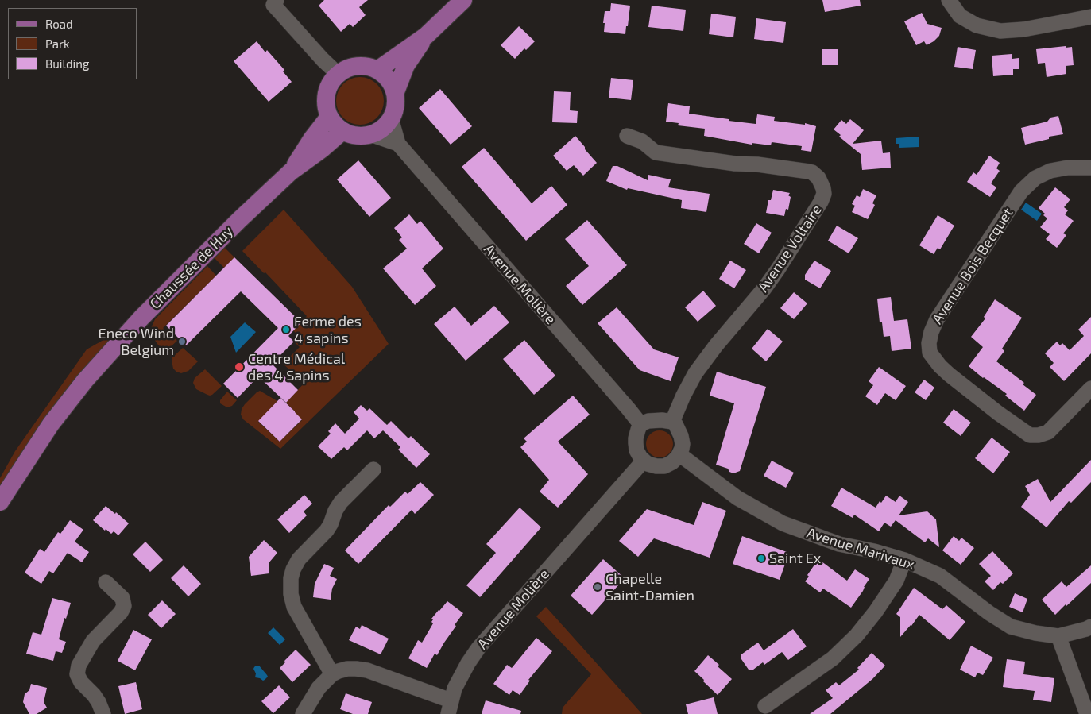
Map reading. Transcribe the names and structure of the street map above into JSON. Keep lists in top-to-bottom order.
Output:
{
  "streets": {
    "main road": ["Chaussée de Huy"],
    "street": [
      "Avenue Voltaire",
      "Avenue Bois Becquet",
      "Avenue Molière",
      "Avenue Marivaux"
    ]
  },
  "crossings": [
    ["Avenue Voltaire", "Avenue Molière"],
    ["Avenue Voltaire", "Avenue Marivaux"],
    ["Chaussée de Huy", "Avenue Molière"],
    ["Avenue Molière", "Avenue Marivaux"]
  ],
  "places": [
    "Ferme des 4 sapins",
    "Eneco Wind Belgium",
    "Centre Médical des 4 Sapins",
    "Saint Ex",
    "Chapelle Saint-Damien"
  ],
  "legend": ["Road", "Park", "Building"]
}
